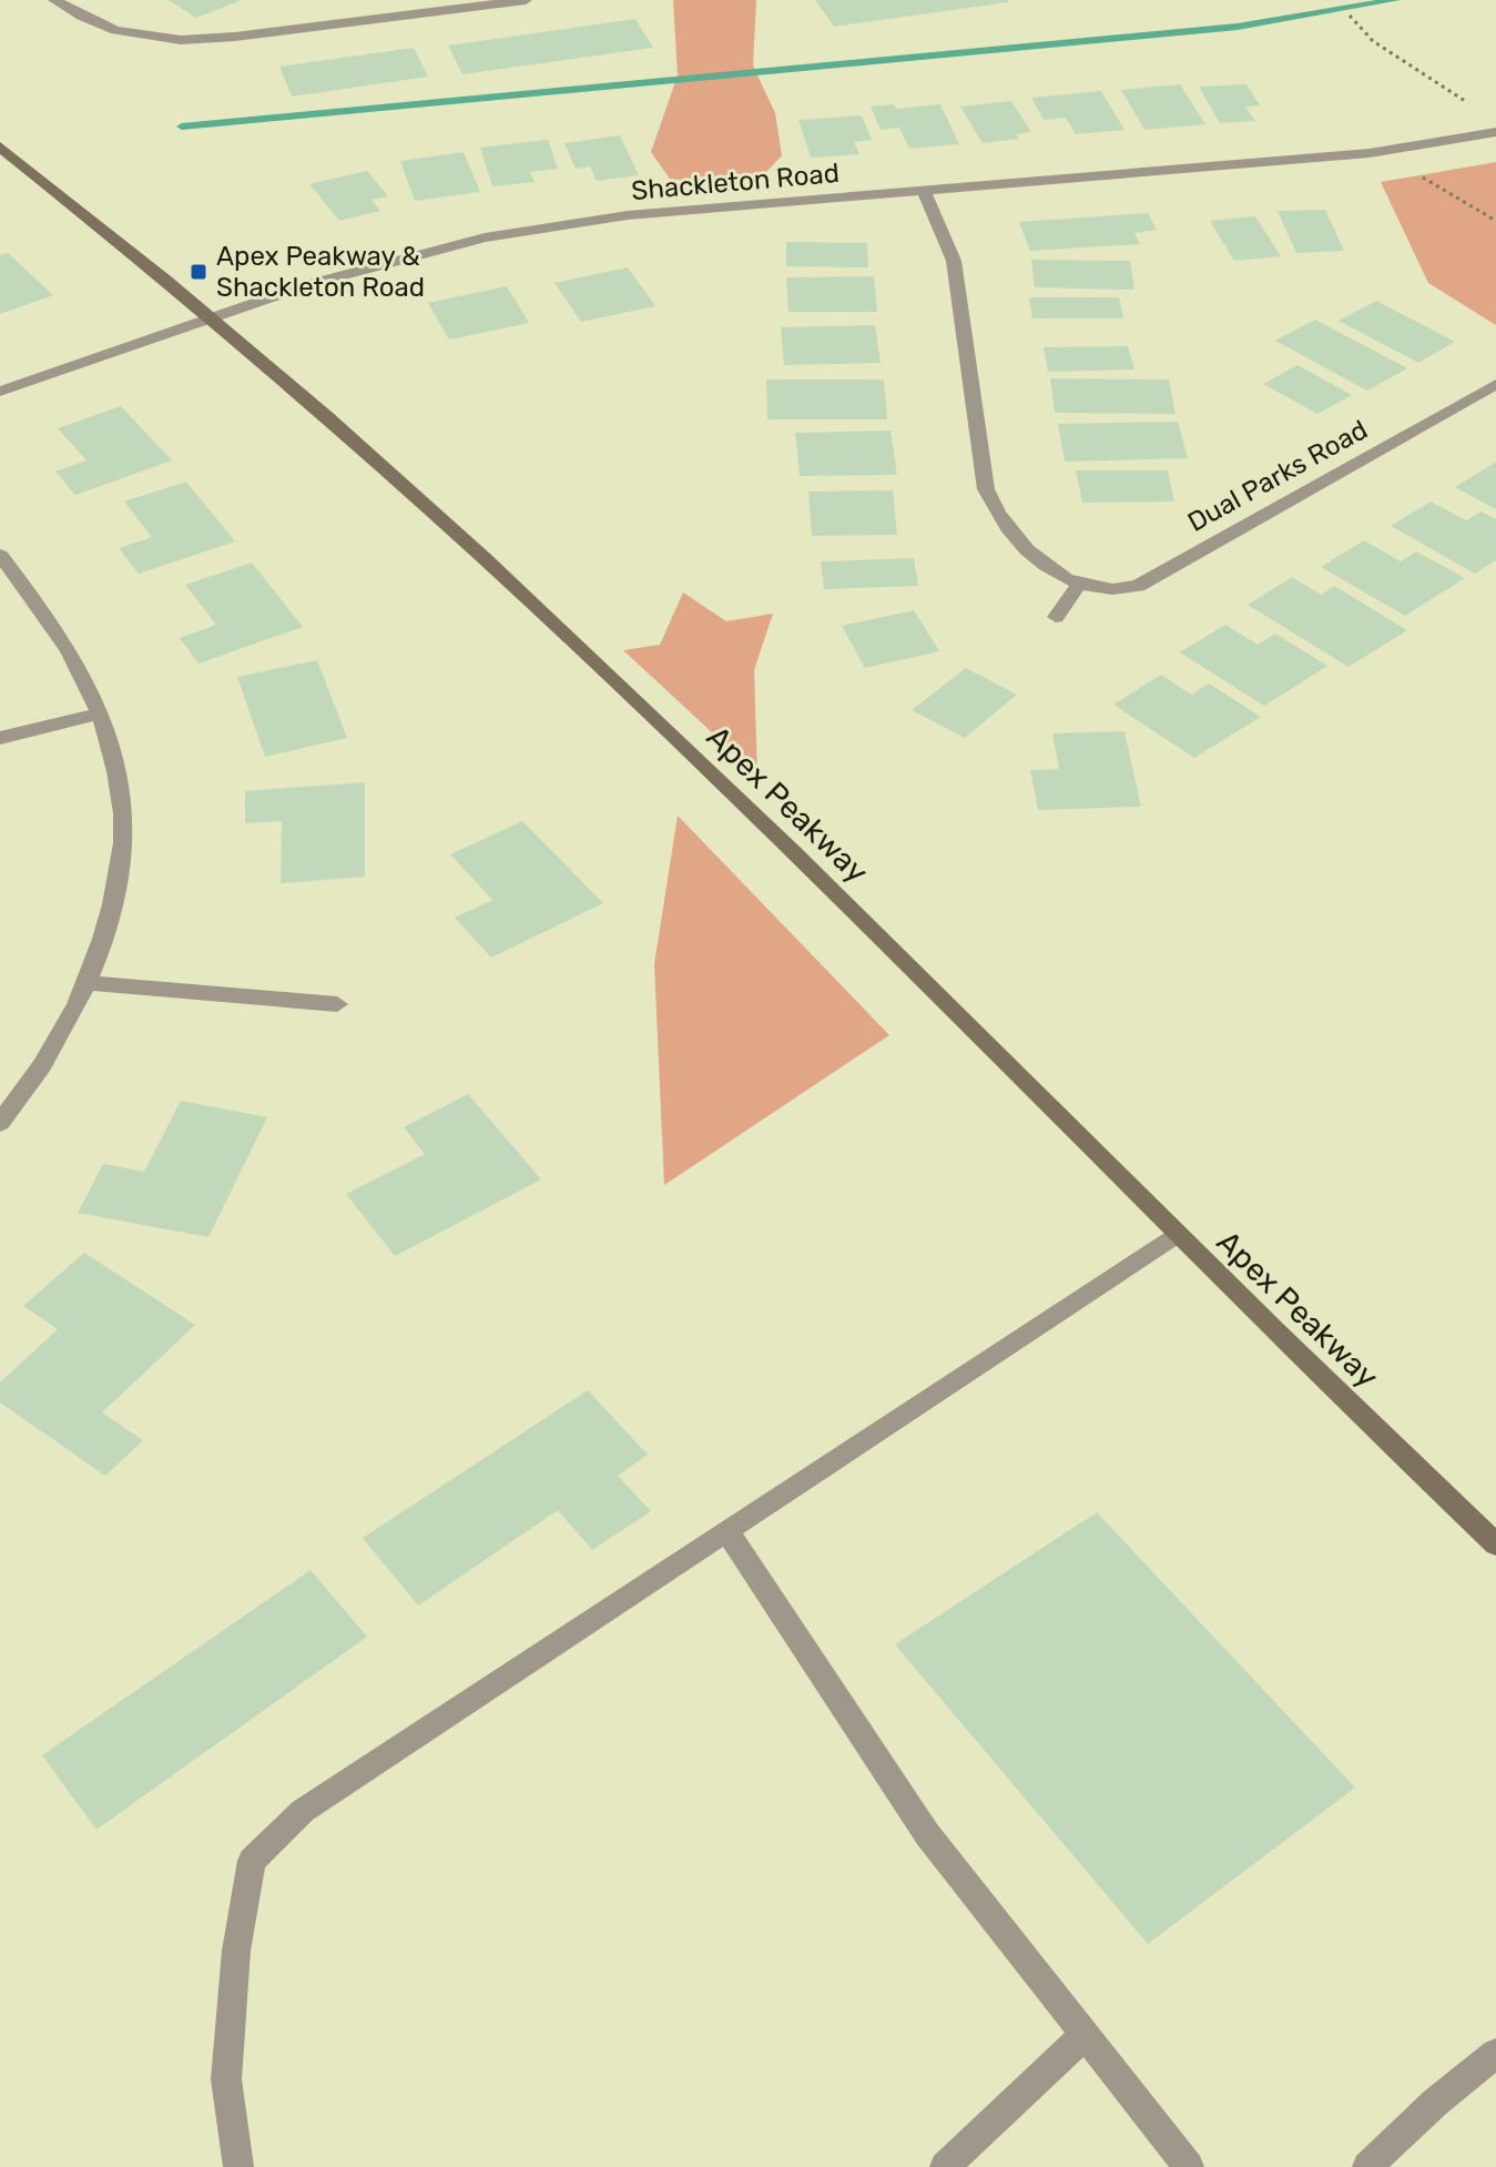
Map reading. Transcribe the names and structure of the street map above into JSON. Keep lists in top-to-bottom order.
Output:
{
  "streets": {
    "main road": ["Apex Peakway"],
    "street": ["Shackleton Road", "Dual Parks Road"]
  },
  "crossings": [
    ["Shackleton Road", "Dual Parks Road"],
    ["Shackleton Road", "Apex Peakway"]
  ],
  "places": {
    "transit": ["Apex Peakway & Shackleton Road"]
  }
}
